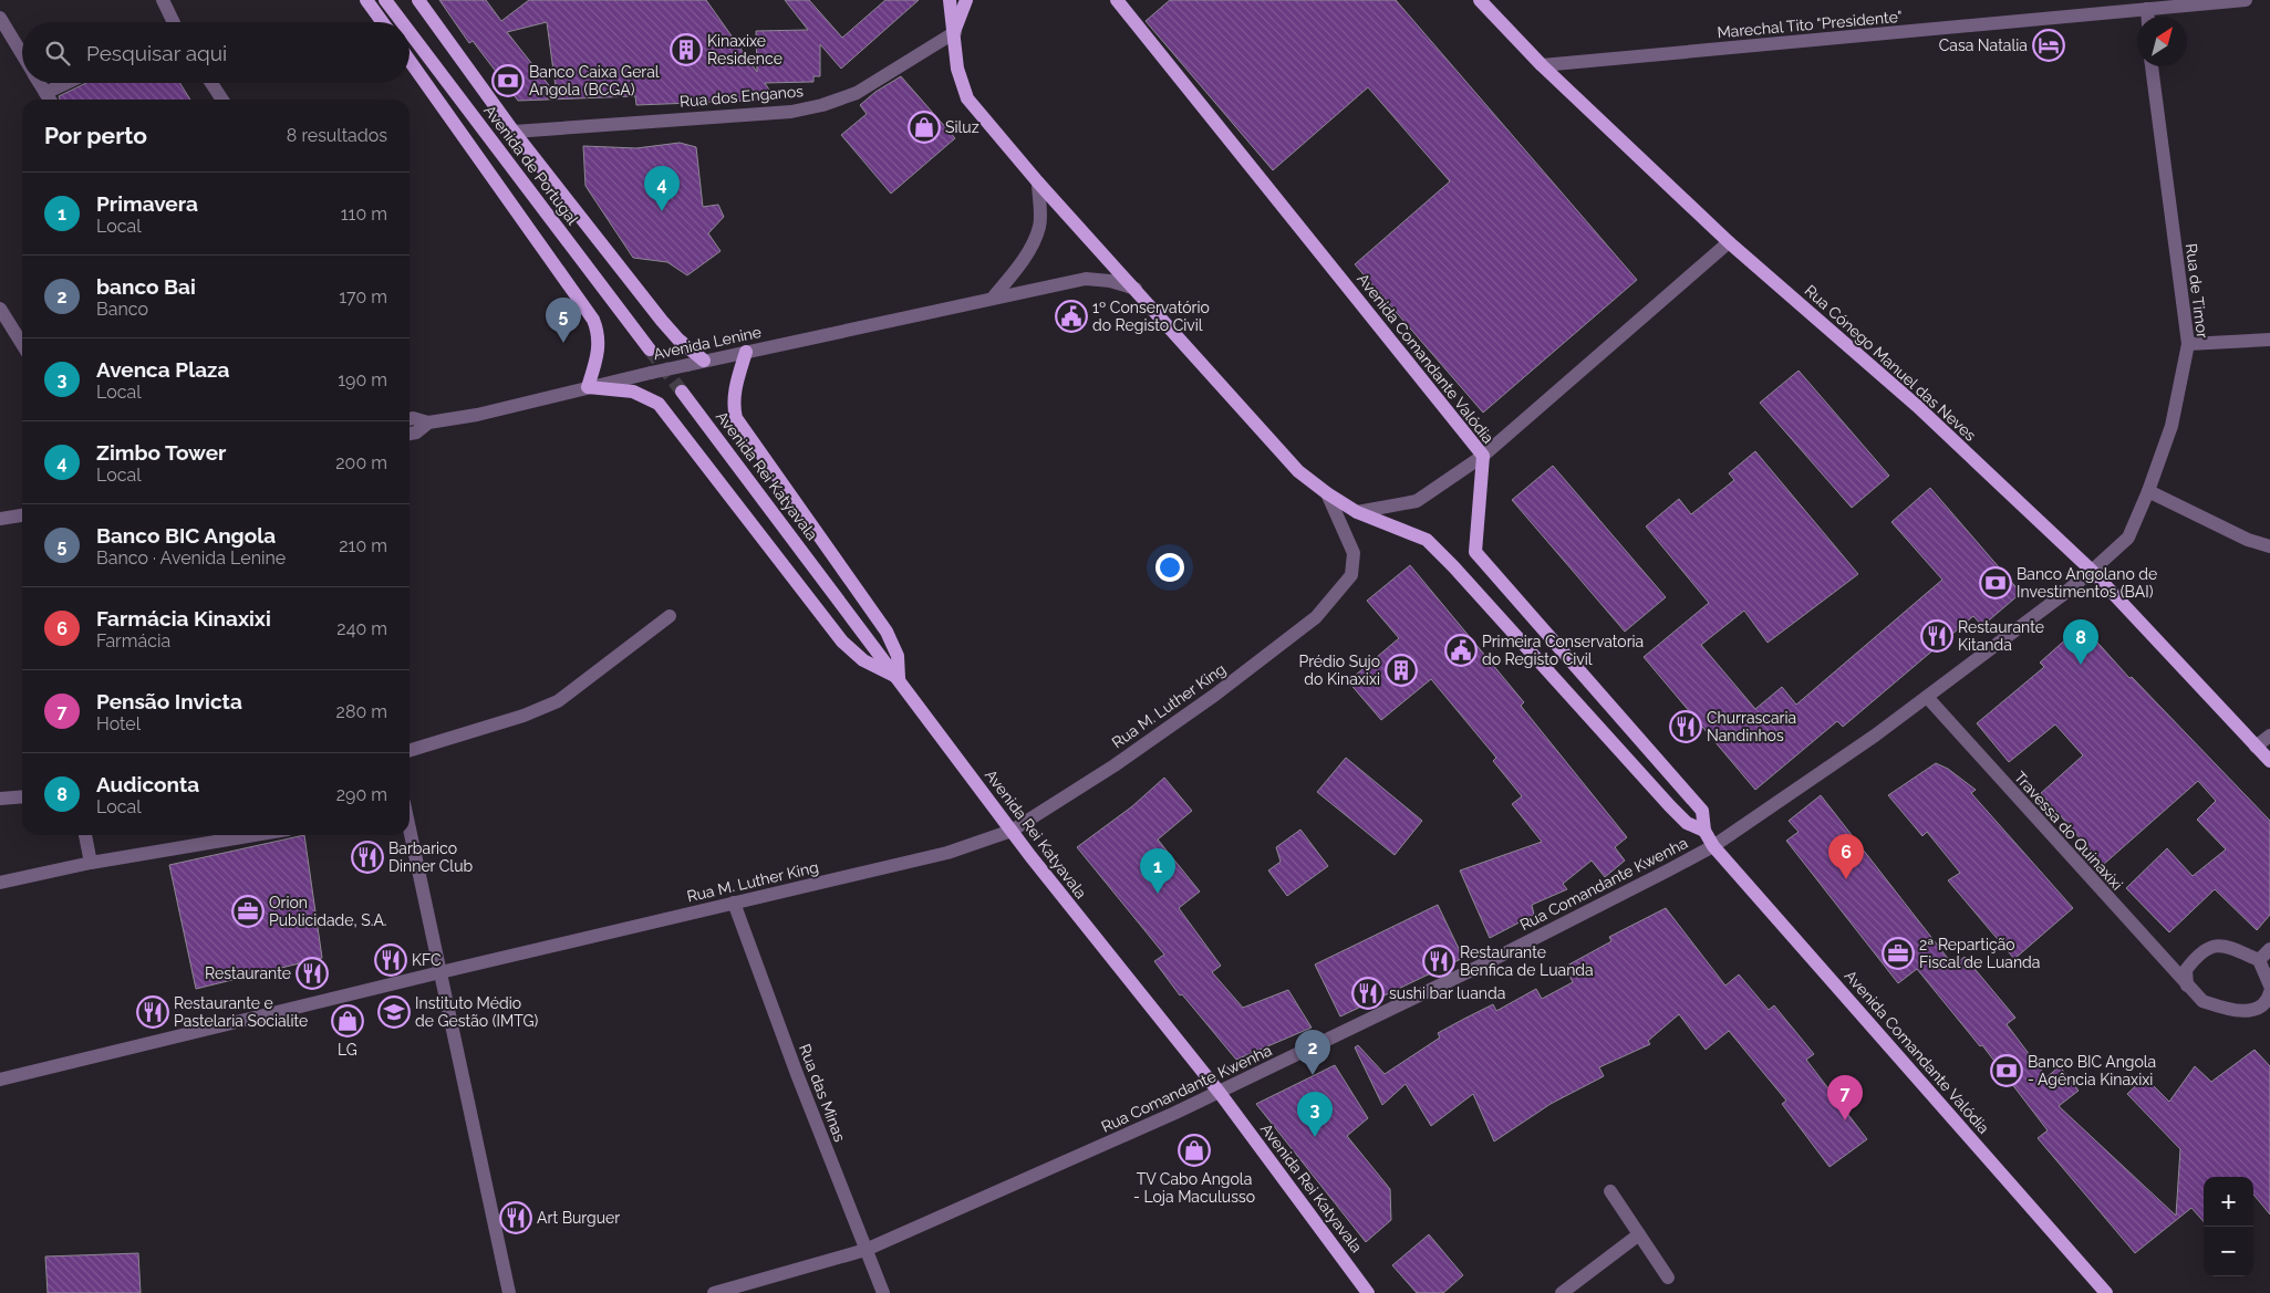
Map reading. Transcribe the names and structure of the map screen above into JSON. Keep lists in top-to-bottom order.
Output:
{
  "streets": {
    "main road": [
      "Avenida de Portugal",
      "Avenida Comandante Valódia",
      "Rua Cónego Manuel das Neves",
      "Avenida Rei Katyavala"
    ],
    "street": [
      "Marechal Tito \"Presidente\"",
      "Rua dos Enganos",
      "Rua de Timor",
      "Avenida Lenine",
      "Rua M. Luther King",
      "Travessa do Quinaxixi",
      "Rua Comandante Kwenha",
      "Rua das Minas"
    ]
  },
  "crossings": [
    ["Marechal Tito \"Presidente\"", "Rua Cónego Manuel das Neves"],
    ["Rua de Timor", "Rua Cónego Manuel das Neves"],
    ["Rua de Timor", "Rua Comandante Kwenha"],
    ["Avenida Comandante Valódia", "Rua Comandante Kwenha"],
    ["Rua Cónego Manuel das Neves", "Rua Comandante Kwenha"],
    ["Avenida Rei Katyavala", "Rua M. Luther King"],
    ["Avenida Rei Katyavala", "Rua Comandante Kwenha"],
    ["Rua M. Luther King", "Rua das Minas"],
    ["Travessa do Quinaxixi", "Rua Comandante Kwenha"],
    ["Rua Comandante Kwenha", "Rua das Minas"]
  ],
  "places": {
    "hotel": ["Casa Natalia"],
    "building": ["Kinaxixe Residence", "Prédio Sujo do Kinaxixi"],
    "bank": ["Banco Caixa Geral Angola (BCGA)", "Banco Angolano de Investimentos (BAI)", "Banco BIC Angola - Agência Kinaxixi"],
    "shop": ["Siluz", "LG", "TV Cabo Angola - Loja Maculusso"],
    "public building": ["1º Conservatório do Registo Civil", "Primeira Conservatoria do Registo Civil"],
    "restaurant": [
      "Restaurante Kitanda",
      "Churrascaria Nandinhos",
      "Barbarico Dinner Club",
      "KFC",
      "Restaurante Benfica de Luanda",
      "Restaurante",
      "sushi bar luanda",
      "Restaurante e Pastelaria Socialite",
      "Art Burguer"
    ],
    "office": ["Orion Publicidade, S.A.", "2ª Repartição Fiscal de Luanda"],
    "school or university": ["Instituto Médio de Gestão (IMTG)"]
  },
  "north": "top right",
  "page": {
    "search": "Pesquisar aqui",
    "heading": ["Por perto", "8 resultados"],
    "pins": [
      "4",
      "5",
      "8",
      "6",
      "1",
      "2",
      "7",
      "3"
    ],
    "list": [
      {
        "mark": "1",
        "name": "Primavera",
        "note": "Local",
        "value": "110 m"
      },
      {
        "mark": "2",
        "name": "banco Bai",
        "note": "Banco",
        "value": "170 m"
      },
      {
        "mark": "3",
        "name": "Avenca Plaza",
        "note": "Local",
        "value": "190 m"
      },
      {
        "mark": "4",
        "name": "Zimbo Tower",
        "note": "Local",
        "value": "200 m"
      },
      {
        "mark": "5",
        "name": "Banco BIC Angola",
        "note": "Banco · Avenida Lenine",
        "value": "210 m"
      },
      {
        "mark": "6",
        "name": "Farmácia Kinaxixi",
        "note": "Farmácia",
        "value": "240 m"
      },
      {
        "mark": "7",
        "name": "Pensão Invicta",
        "note": "Hotel",
        "value": "280 m"
      },
      {
        "mark": "8",
        "name": "Audiconta",
        "note": "Local",
        "value": "290 m"
      }
    ],
    "map_buttons": ["+", "−"]
  }
}
